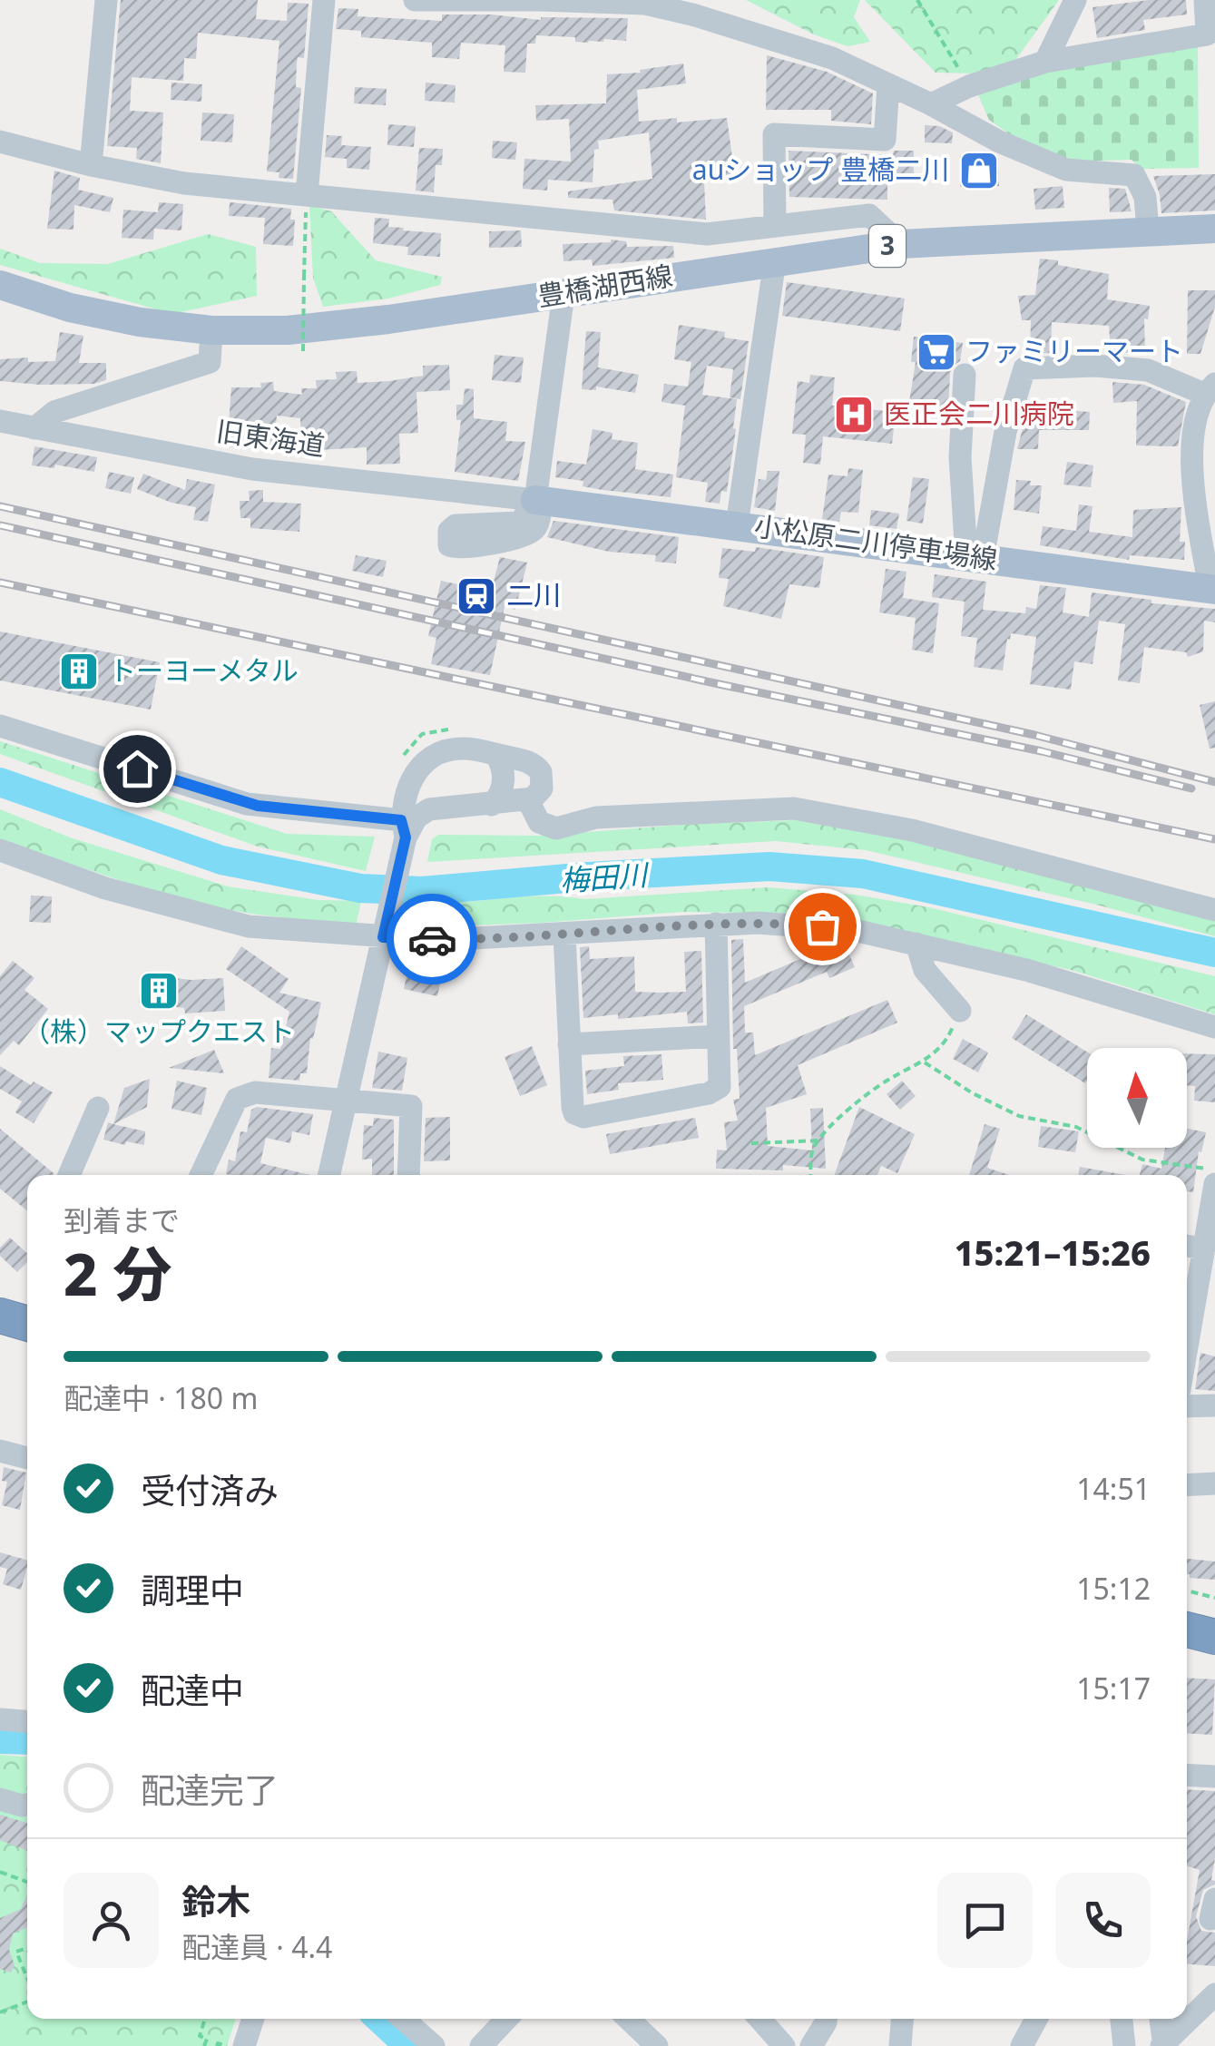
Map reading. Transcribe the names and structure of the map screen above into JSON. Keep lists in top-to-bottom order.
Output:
{
  "streets": {
    "main road": ["3", "豊橋湖西線", "小松原二川停車場線"],
    "street": ["旧東海道"]
  },
  "crossings": [
    ["旧東海道", "小松原二川停車場線"]
  ],
  "water": ["梅田川"],
  "places": {
    "shop": ["auショップ 豊橋二川"],
    "supermarket": ["ファミリーマート"],
    "hospital": ["医正会二川病院"],
    "station": ["二川"],
    "building": ["トーヨーメタル", "（株）マップクエスト"]
  },
  "north": "top",
  "page": {
    "heading": ["2 分", "到着まで", "15:21–15:26"],
    "panel": ["鈴木", "配達員 · 4.4"],
    "bar": "配達中 · 180 m",
    "list": [
      ["受付済み", "14:51"],
      ["調理中", "15:12"],
      ["配達中", "15:17"],
      "配達完了"
    ]
  }
}
